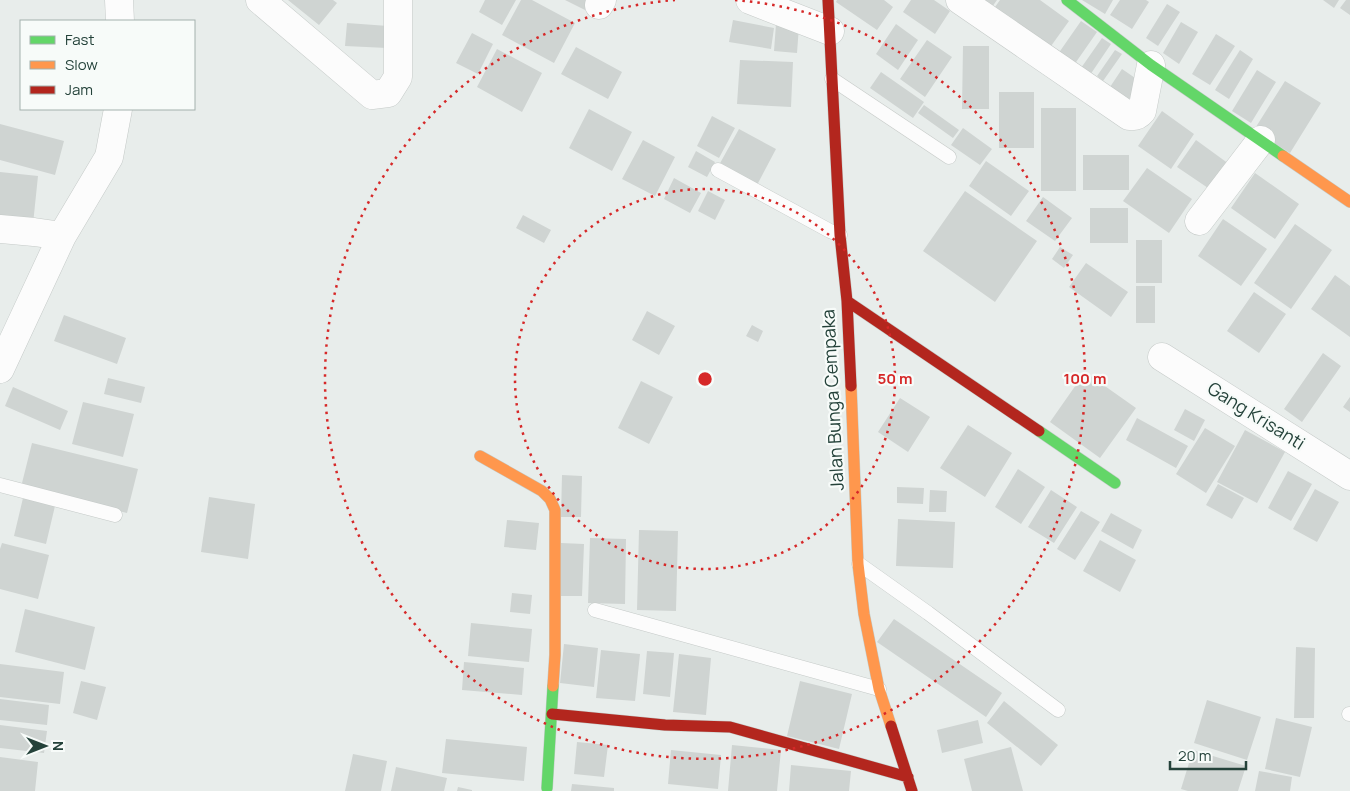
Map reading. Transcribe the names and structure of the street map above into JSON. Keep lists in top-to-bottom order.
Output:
{
  "streets": {
    "street": ["Jalan Bunga Cempaka", "Gang Krisanti"]
  },
  "legend": ["Fast", "Slow", "Jam"],
  "scale_bar": "20 m",
  "north": "right",
  "rings": ["50 m", "100 m"]
}
